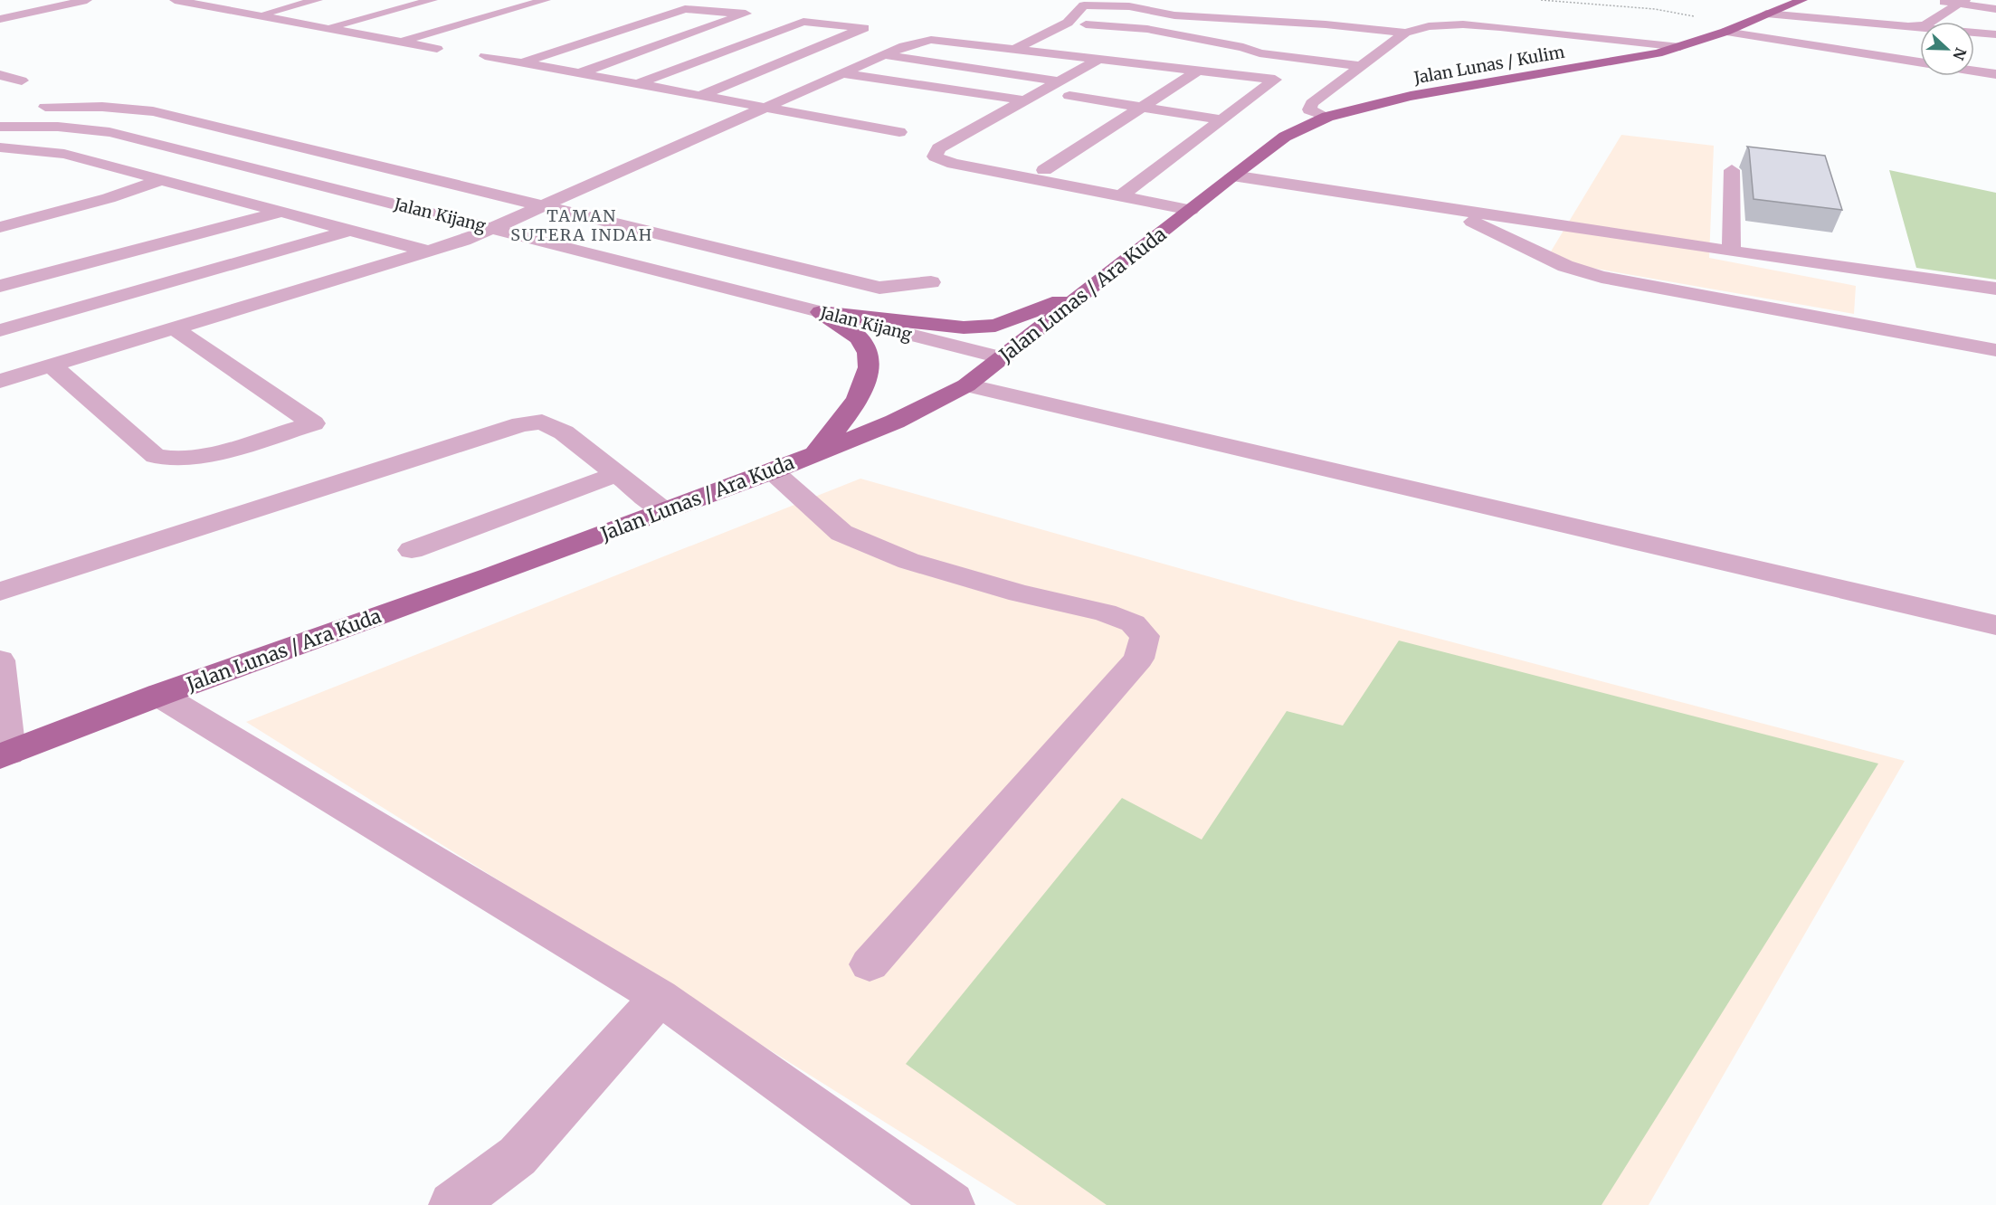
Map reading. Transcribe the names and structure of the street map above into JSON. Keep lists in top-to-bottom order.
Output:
{
  "streets": {
    "main road": ["Jalan Lunas / Kulim", "Jalan Lunas / Ara Kuda"],
    "street": ["Jalan Kijang"]
  },
  "crossings": [
    ["Jalan Lunas / Kulim", "Jalan Lunas / Ara Kuda"],
    ["Jalan Kijang", "Jalan Lunas / Ara Kuda"]
  ],
  "districts": ["TAMAN SUTERA INDAH"],
  "north": "right"
}
